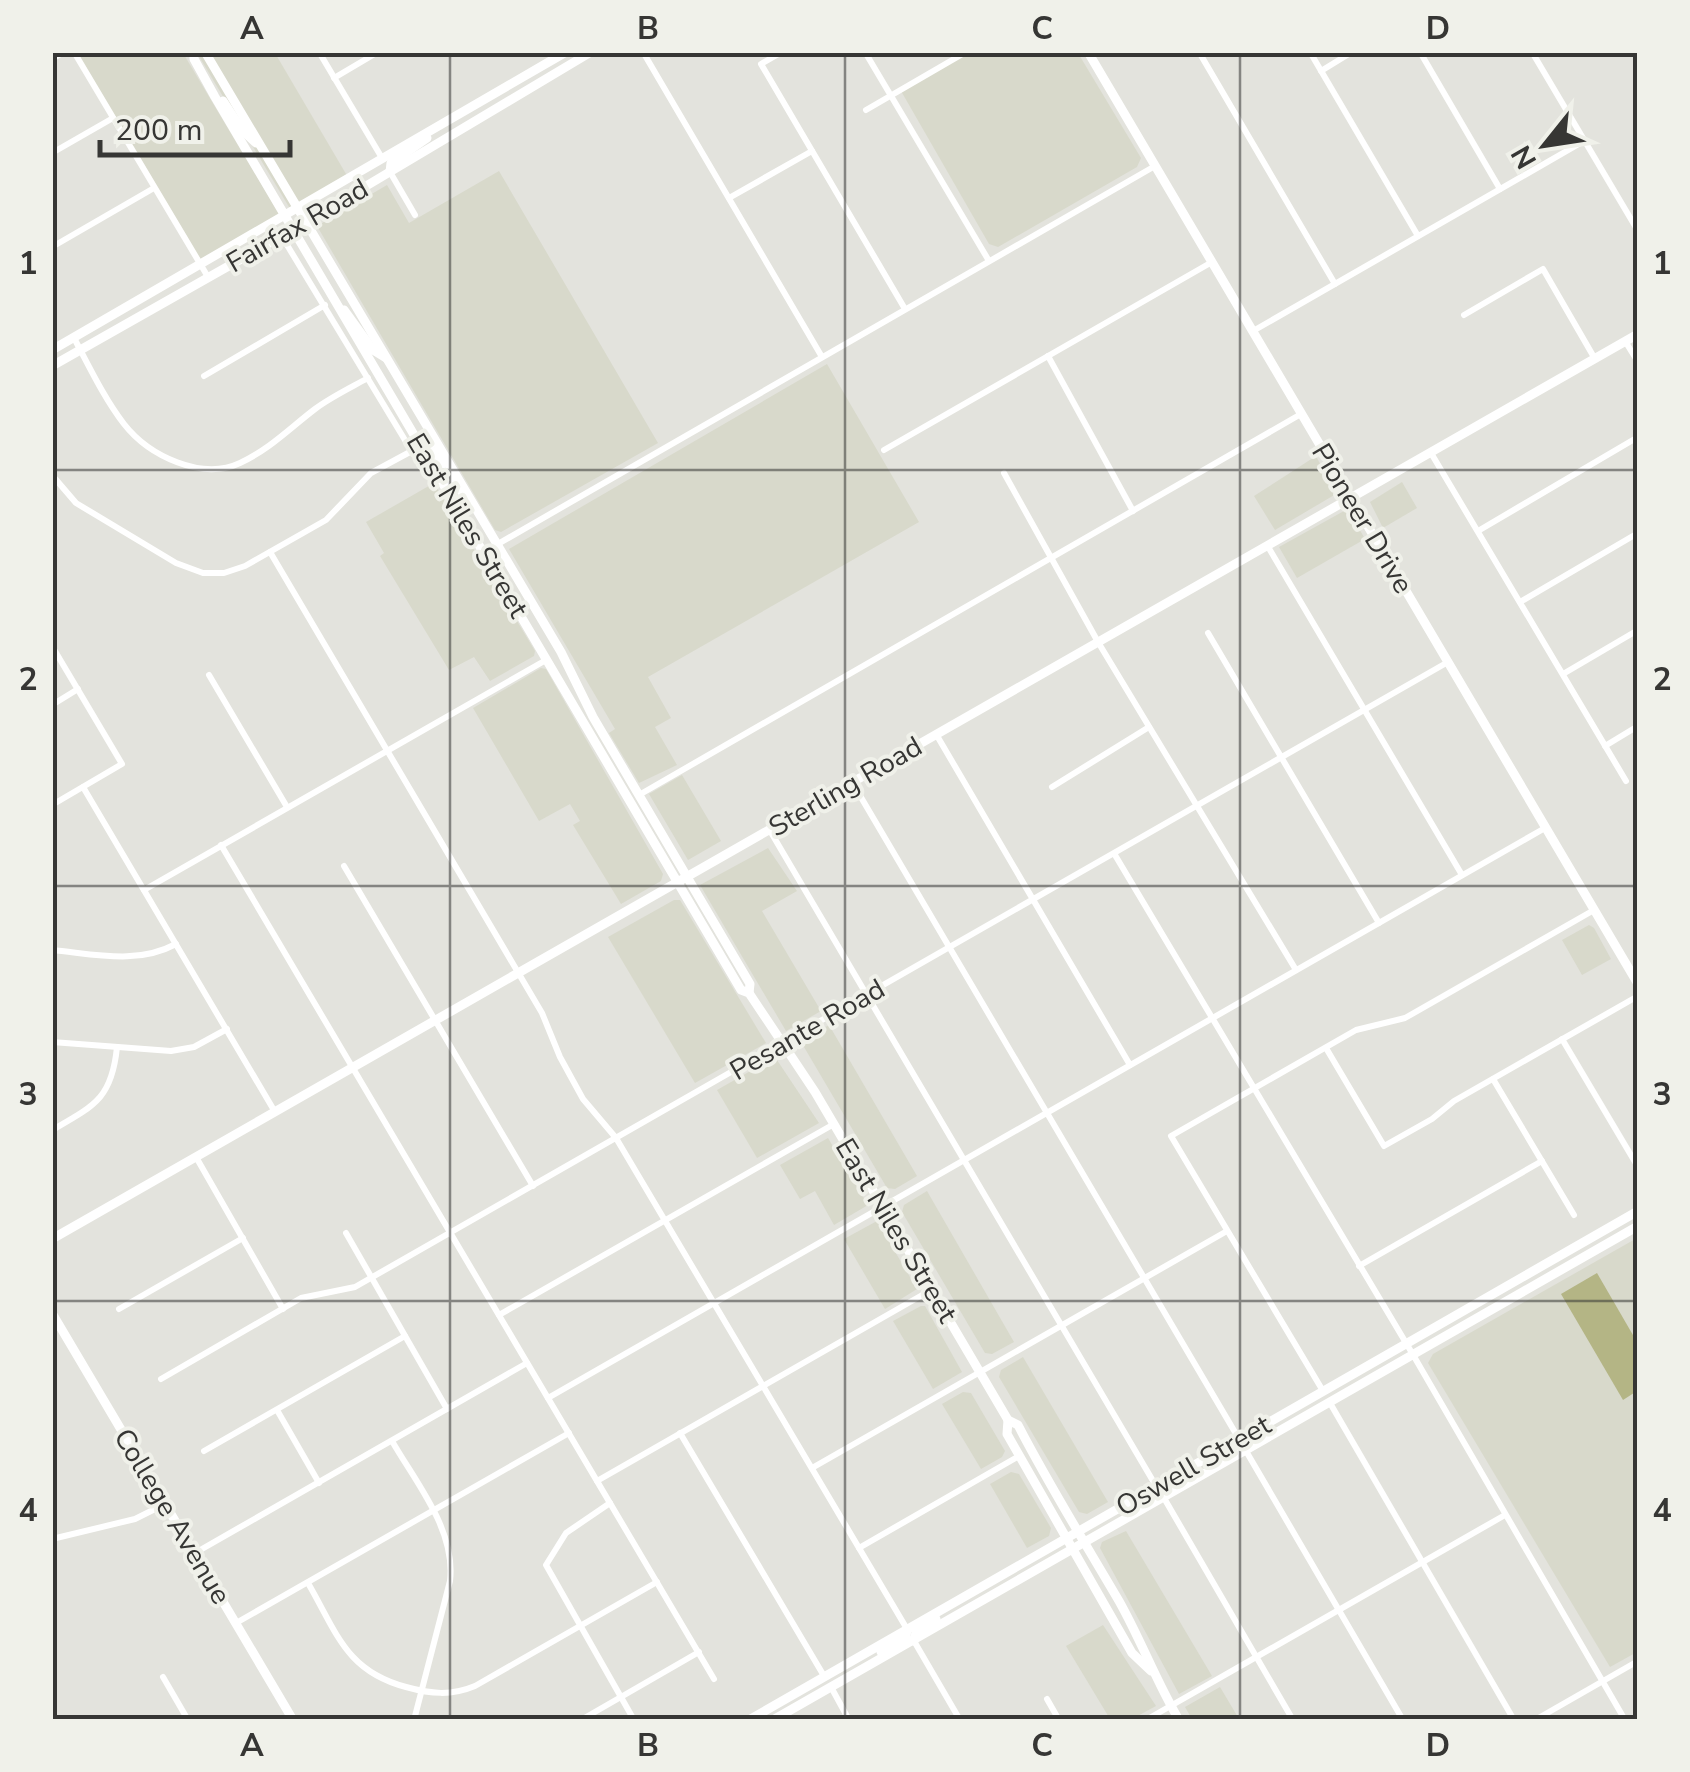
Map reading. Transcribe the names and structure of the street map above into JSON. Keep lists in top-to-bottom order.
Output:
{
  "streets": {
    "main road": [
      "Fairfax Road",
      "Pioneer Drive",
      "East Niles Street",
      "Sterling Road",
      "Oswell Street",
      "College Avenue"
    ],
    "street": ["Pesante Road"]
  },
  "crossings": [
    ["Fairfax Road", "East Niles Street"],
    ["Pioneer Drive", "Sterling Road"],
    ["Pioneer Drive", "Pesante Road"],
    ["East Niles Street", "Sterling Road"],
    ["East Niles Street", "Pesante Road"],
    ["East Niles Street", "Oswell Street"]
  ],
  "scale_bar": "200 m",
  "north": "bottom left",
  "grid": {
    "columns": [
      "A",
      "B",
      "C",
      "D"
    ],
    "rows": [
      "1",
      "2",
      "3",
      "4"
    ]
  }
}
